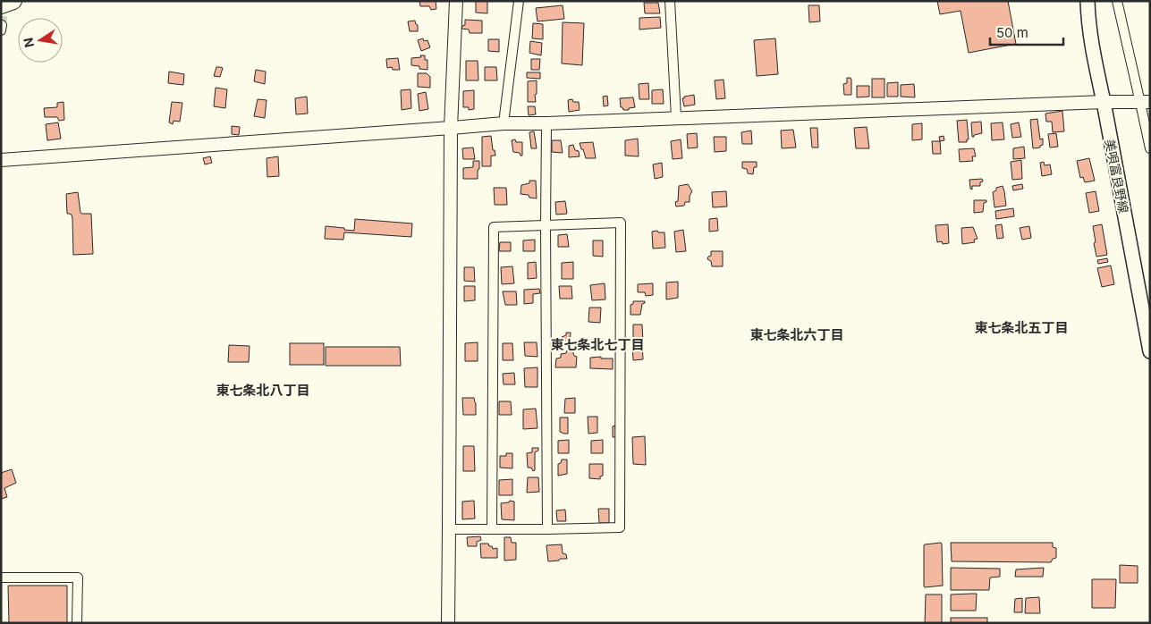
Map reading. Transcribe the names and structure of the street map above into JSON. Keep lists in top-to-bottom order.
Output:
{
  "streets": {
    "main road": ["美唄富良野線"]
  },
  "districts": [
    "東七条北五丁目",
    "東七条北六丁目",
    "東七条北七丁目",
    "東七条北八丁目"
  ],
  "scale_bar": "50 m",
  "north": "left"
}
